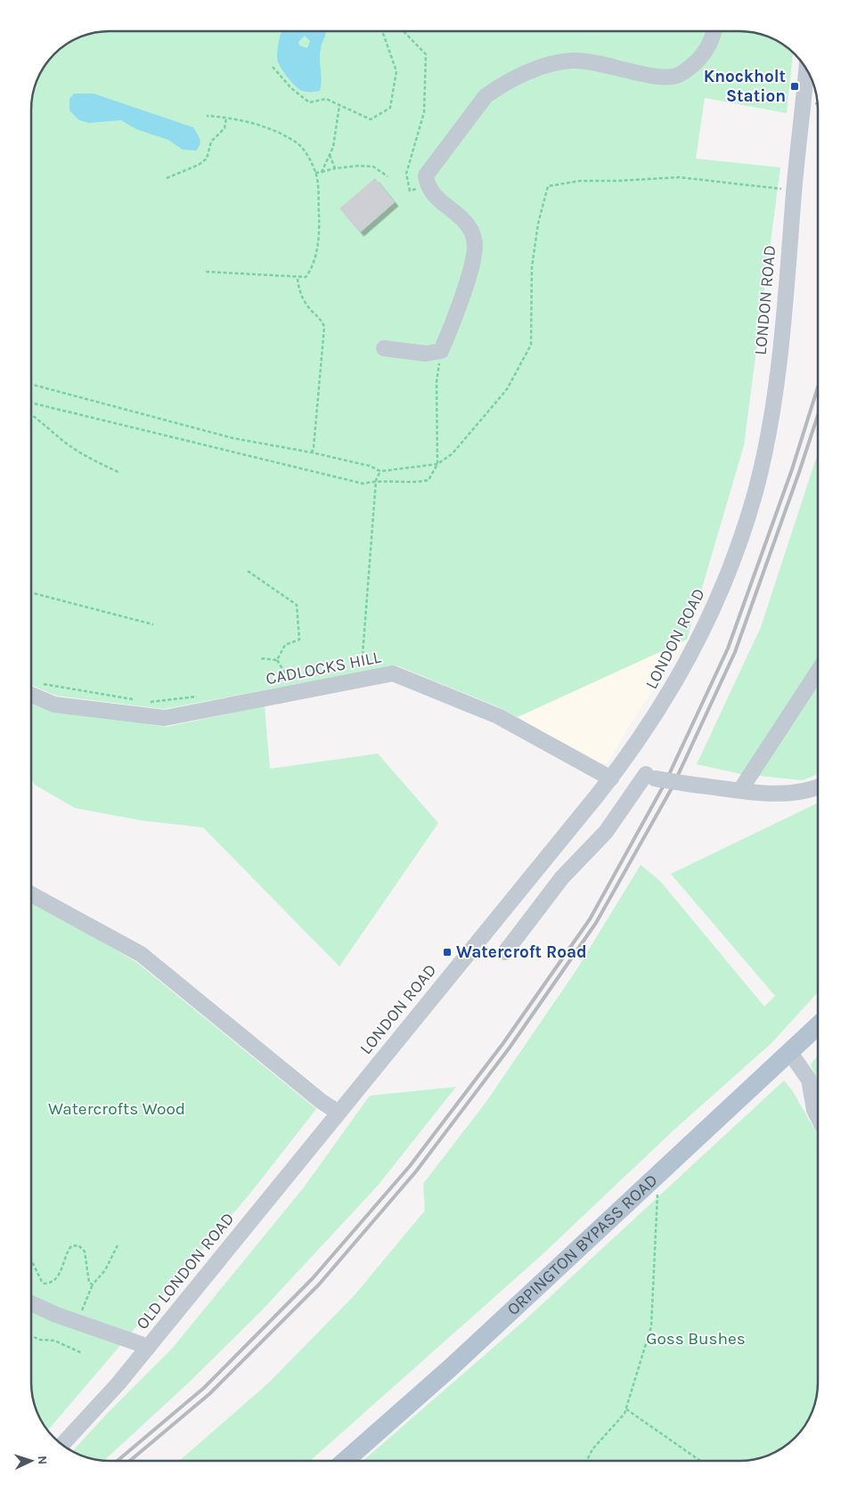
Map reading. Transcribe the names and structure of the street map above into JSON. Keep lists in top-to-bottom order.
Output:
{
  "streets": {
    "main road": ["ORPINGTON BYPASS ROAD"],
    "street": ["LONDON ROAD", "CADLOCKS HILL", "OLD LONDON ROAD"]
  },
  "crossings": [
    ["LONDON ROAD", "CADLOCKS HILL"],
    ["LONDON ROAD", "OLD LONDON ROAD"]
  ],
  "parks": ["Watercrofts Wood", "Goss Bushes"],
  "places": {
    "transit": ["Knockholt Station", "Watercroft Road"]
  },
  "north": "right"
}
